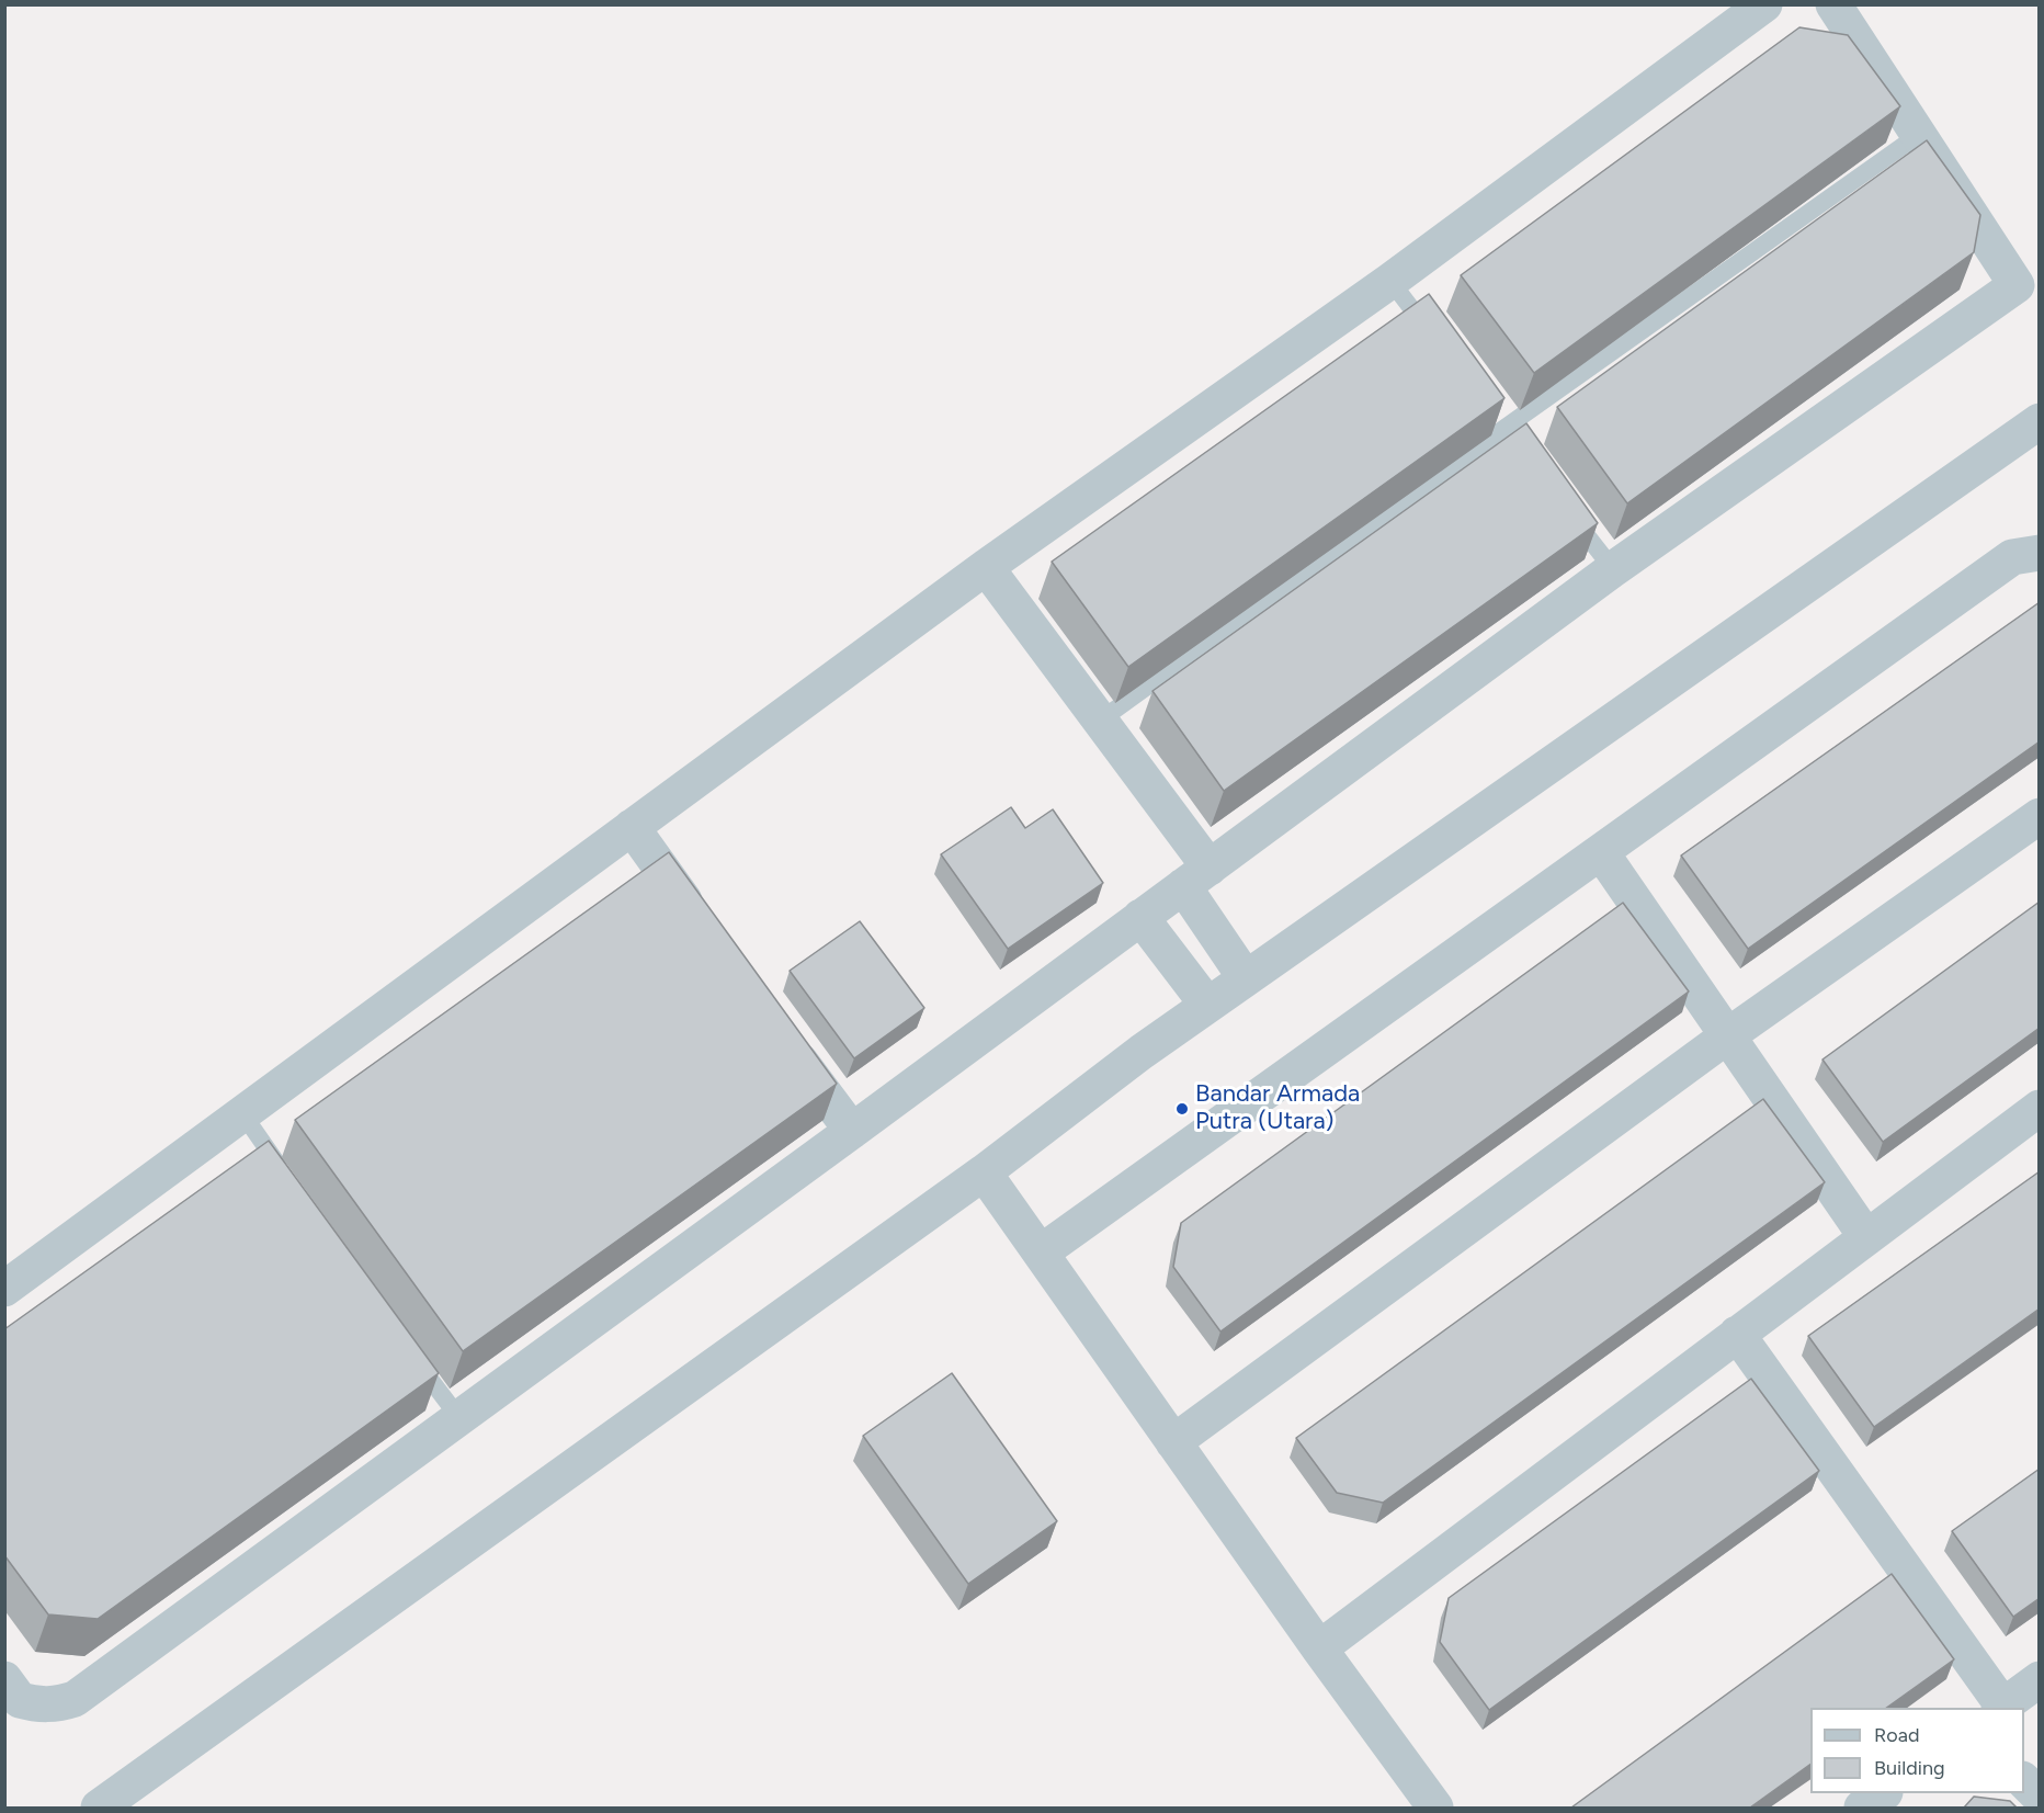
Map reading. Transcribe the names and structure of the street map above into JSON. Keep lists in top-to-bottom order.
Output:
{
  "places": ["Bandar Armada Putra (Utara)"],
  "legend": ["Road", "Building"]
}
